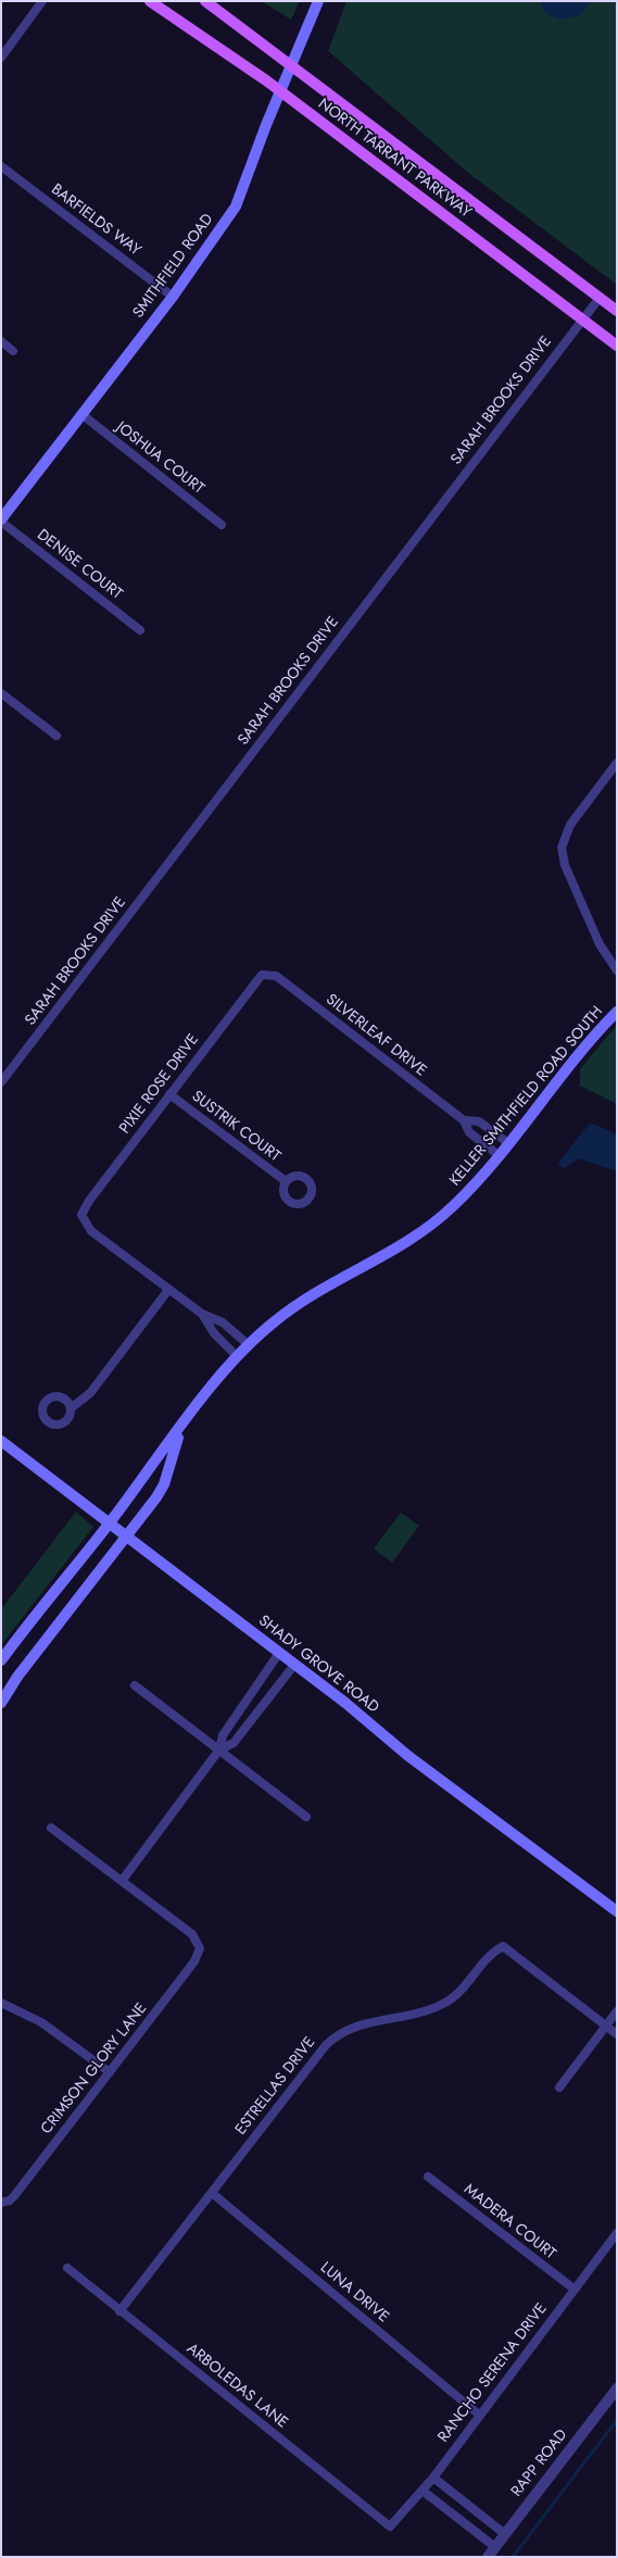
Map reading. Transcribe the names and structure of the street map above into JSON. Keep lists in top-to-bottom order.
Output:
{
  "streets": {
    "main road": [
      "NORTH TARRANT PARKWAY",
      "SMITHFIELD ROAD",
      "KELLER SMITHFIELD ROAD SOUTH",
      "SHADY GROVE ROAD"
    ],
    "street": [
      "BARFIELDS WAY",
      "SARAH BROOKS DRIVE",
      "JOSHUA COURT",
      "DENISE COURT",
      "SILVERLEAF DRIVE",
      "PIXIE ROSE DRIVE",
      "SUSTRIK COURT",
      "CRIMSON GLORY LANE",
      "ESTRELLAS DRIVE",
      "MADERA COURT",
      "LUNA DRIVE",
      "RANCHO SERENA DRIVE",
      "ARBOLEDAS LANE",
      "RAPP ROAD"
    ]
  },
  "crossings": [
    ["NORTH TARRANT PARKWAY", "SMITHFIELD ROAD"],
    ["NORTH TARRANT PARKWAY", "SARAH BROOKS DRIVE"],
    ["BARFIELDS WAY", "SMITHFIELD ROAD"],
    ["SMITHFIELD ROAD", "JOSHUA COURT"],
    ["SMITHFIELD ROAD", "DENISE COURT"],
    ["SILVERLEAF DRIVE", "PIXIE ROSE DRIVE"],
    ["SILVERLEAF DRIVE", "KELLER SMITHFIELD ROAD SOUTH"],
    ["PIXIE ROSE DRIVE", "SUSTRIK COURT"],
    ["KELLER SMITHFIELD ROAD SOUTH", "SHADY GROVE ROAD"],
    ["ESTRELLAS DRIVE", "LUNA DRIVE"],
    ["ESTRELLAS DRIVE", "ARBOLEDAS LANE"],
    ["MADERA COURT", "RANCHO SERENA DRIVE"],
    ["LUNA DRIVE", "RANCHO SERENA DRIVE"],
    ["RANCHO SERENA DRIVE", "ARBOLEDAS LANE"]
  ]
}
